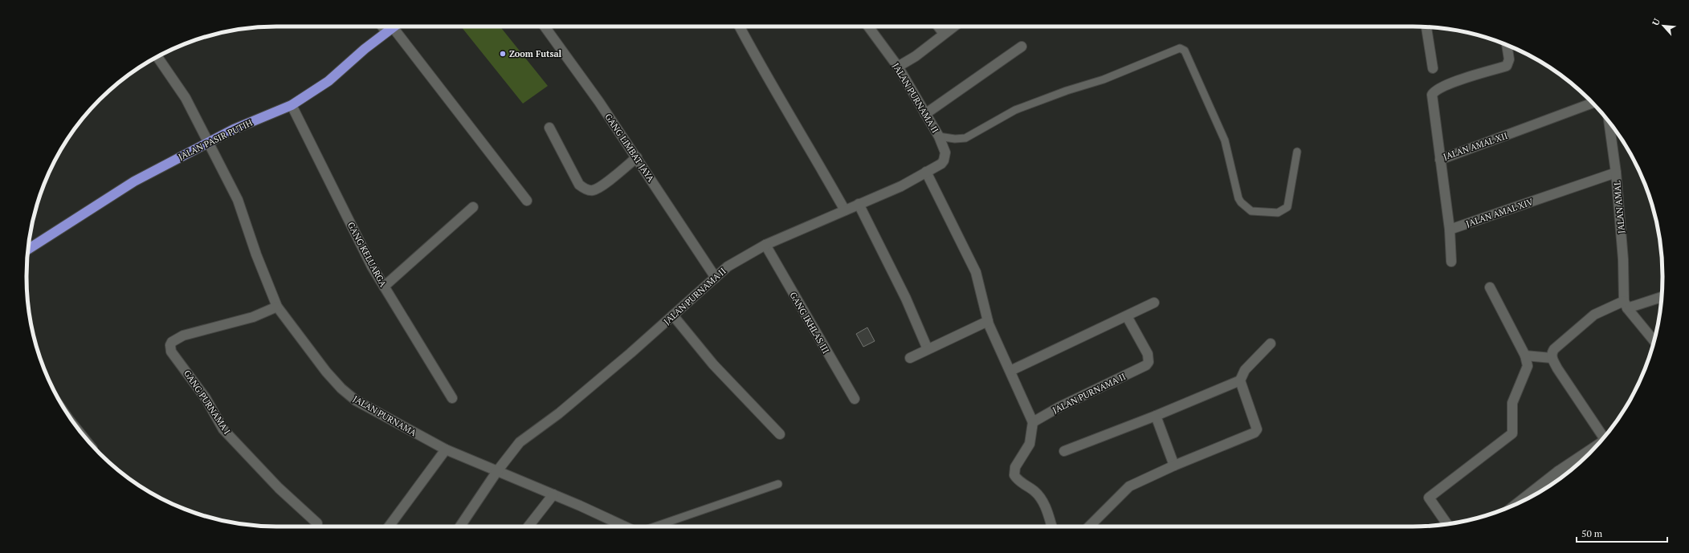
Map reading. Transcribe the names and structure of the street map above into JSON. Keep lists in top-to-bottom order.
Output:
{
  "streets": {
    "highway": ["JALAN PASIR PUTIH"],
    "street": [
      "JALAN PURNAMA II",
      "JALAN AMAL XII",
      "GANG LIMBAT JAYA",
      "JALAN AMAL",
      "JALAN AMAL XIV",
      "GANG KELUARGA",
      "GANG IKHLAS III",
      "GANG PURNAMA I",
      "JALAN PURNAMA"
    ]
  },
  "crossings": [
    ["JALAN PURNAMA II", "GANG LIMBAT JAYA"],
    ["JALAN PURNAMA II", "GANG IKHLAS III"],
    ["JALAN PURNAMA II", "JALAN PURNAMA"],
    ["JALAN PASIR PUTIH", "GANG KELUARGA"],
    ["JALAN PASIR PUTIH", "JALAN PURNAMA"],
    ["JALAN AMAL", "JALAN AMAL XIV"],
    ["GANG PURNAMA I", "JALAN PURNAMA"]
  ],
  "places": ["Zoom Futsal"],
  "scale_bar": "50 m",
  "north": "top left"
}
